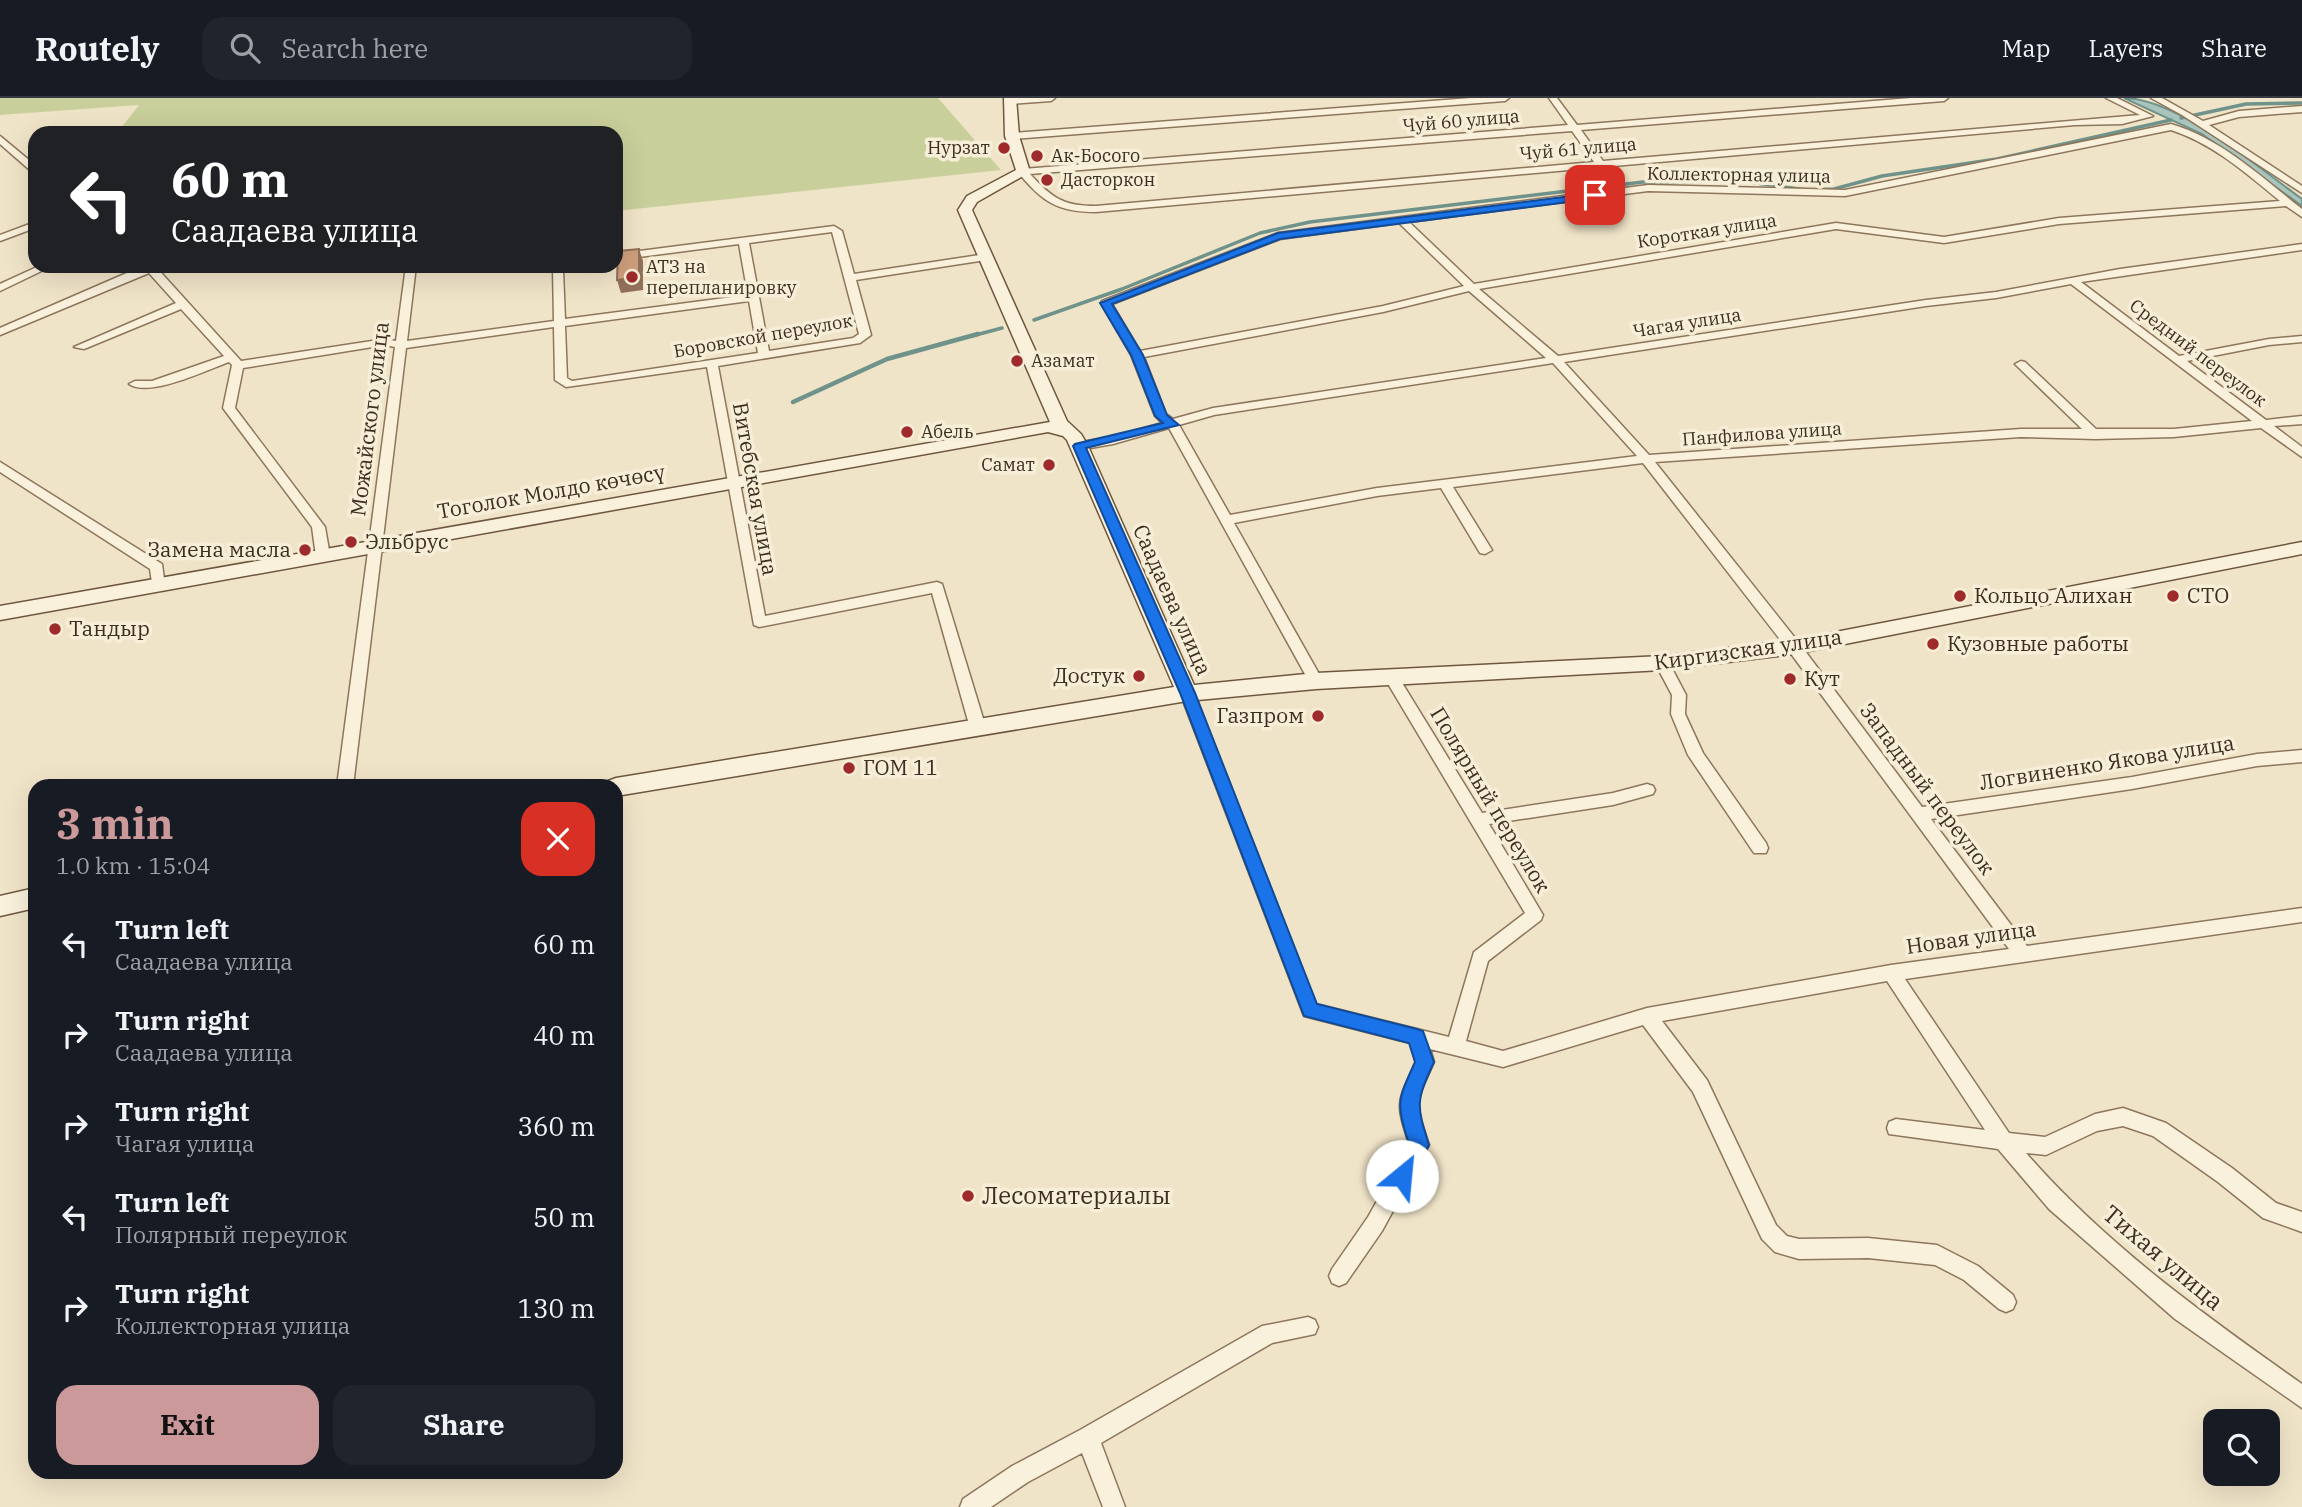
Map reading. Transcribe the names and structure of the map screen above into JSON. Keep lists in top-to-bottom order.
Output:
{
  "streets": {
    "main road": ["Тоголок Молдо көчөсү", "Саадаева улица", "Киргизская улица"],
    "street": [
      "Чуй 60 улица",
      "Чуй 61 улица",
      "Коллекторная улица",
      "Короткая улица",
      "Чагая улица",
      "Боровской переулок",
      "Средний переулок",
      "Можайского улица",
      "Панфилова улица",
      "Витебская улица",
      "Логвиненко Якова улица",
      "Западный переулок",
      "Полярный переулок",
      "Новая улица",
      "Тихая улица"
    ]
  },
  "crossings": [
    ["Чуй 60 улица", "Чуй 61 улица"],
    ["Чуй 60 улица", "Саадаева улица"],
    ["Чуй 61 улица", "Саадаева улица"],
    ["Коллекторная улица", "Короткая улица"],
    ["Коллекторная улица", "Западный переулок"],
    ["Короткая улица", "Западный переулок"],
    ["Чагая улица", "Средний переулок"],
    ["Чагая улица", "Тоголок Молдо көчөсү"],
    ["Чагая улица", "Саадаева улица"],
    ["Чагая улица", "Западный переулок"],
    ["Боровской переулок", "Можайского улица"],
    ["Боровской переулок", "Витебская улица"],
    ["Средний переулок", "Панфилова улица"],
    ["Можайского улица", "Тоголок Молдо көчөсү"],
    ["Панфилова улица", "Западный переулок"],
    ["Витебская улица", "Тоголок Молдо көчөсү"],
    ["Витебская улица", "Киргизская улица"],
    ["Тоголок Молдо көчөсү", "Саадаева улица"],
    ["Саадаева улица", "Киргизская улица"],
    ["Саадаева улица", "Полярный переулок"],
    ["Саадаева улица", "Новая улица"],
    ["Киргизская улица", "Западный переулок"],
    ["Киргизская улица", "Полярный переулок"],
    ["Логвиненко Якова улица", "Западный переулок"],
    ["Западный переулок", "Новая улица"],
    ["Новая улица", "Тихая улица"]
  ],
  "places": [
    "Нурзат",
    "Ак-Босого",
    "Дасторкон",
    "АТЗ на перепланировку",
    "Азамат",
    "Абель",
    "Самат",
    "Эльбрус",
    "Замена масла",
    "Кольцо Алихан",
    "СТО",
    "Тандыр",
    "Кузовные работы",
    "Достук",
    "Кут",
    "Газпром",
    "ГОМ 11",
    "Лесоматериалы"
  ],
  "page": {
    "header": "Routely",
    "search": "Search here",
    "nav": ["Map", "Layers", "Share"],
    "turn": ["60 m", "Саадаева улица"],
    "heading": ["3 min", "1.0 km · 15:04"],
    "list": [
      {
        "name": "Turn left",
        "note": "Саадаева улица",
        "value": "60 m"
      },
      {
        "name": "Turn right",
        "note": "Саадаева улица",
        "value": "40 m"
      },
      {
        "name": "Turn right",
        "note": "Чагая улица",
        "value": "360 m"
      },
      {
        "name": "Turn left",
        "note": "Полярный переулок",
        "value": "50 m"
      },
      {
        "name": "Turn right",
        "note": "Коллекторная улица",
        "value": "130 m"
      }
    ],
    "buttons": ["Exit", "Share"]
  }
}
